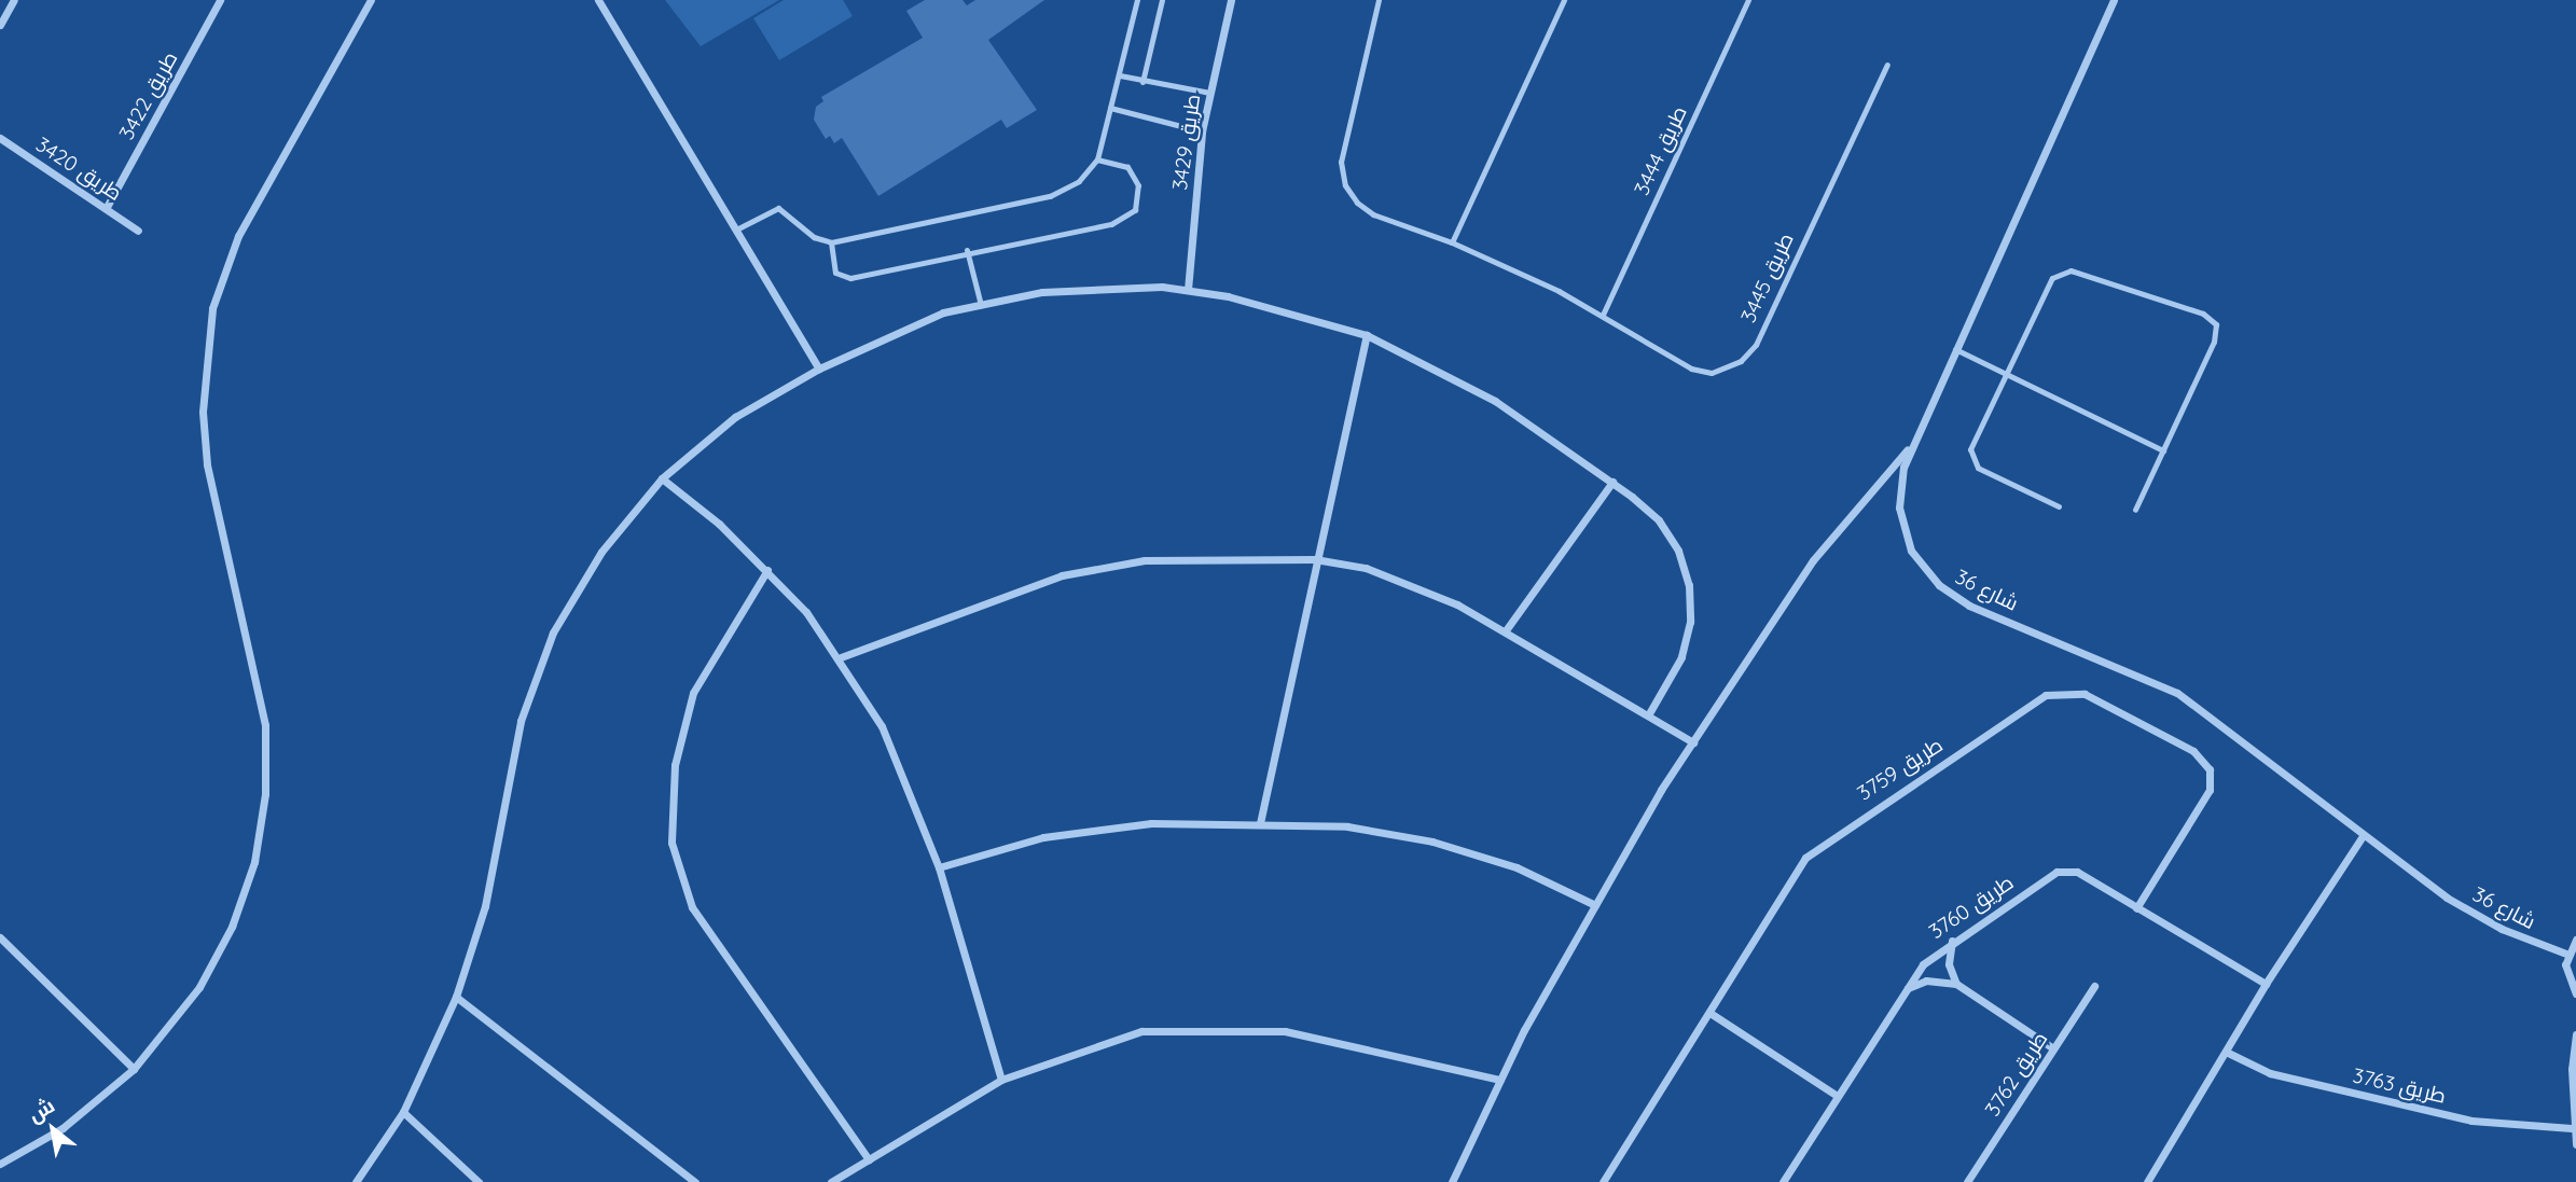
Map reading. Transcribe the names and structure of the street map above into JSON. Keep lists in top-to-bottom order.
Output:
{
  "streets": {
    "street": [
      "طريق 3422",
      "طريق 3429",
      "طريق 3420",
      "شارع 36",
      "طريق 3759",
      "طريق 3760",
      "طريق 3762",
      "طريق 3763"
    ],
    "lane": ["طريق 3444", "طريق 3445"]
  },
  "crossings": [
    ["طريق 3422", "طريق 3420"],
    ["طريق 3444", "طريق 3445"],
    ["طريق 3759", "طريق 3760"]
  ],
  "north": "top left"
}
